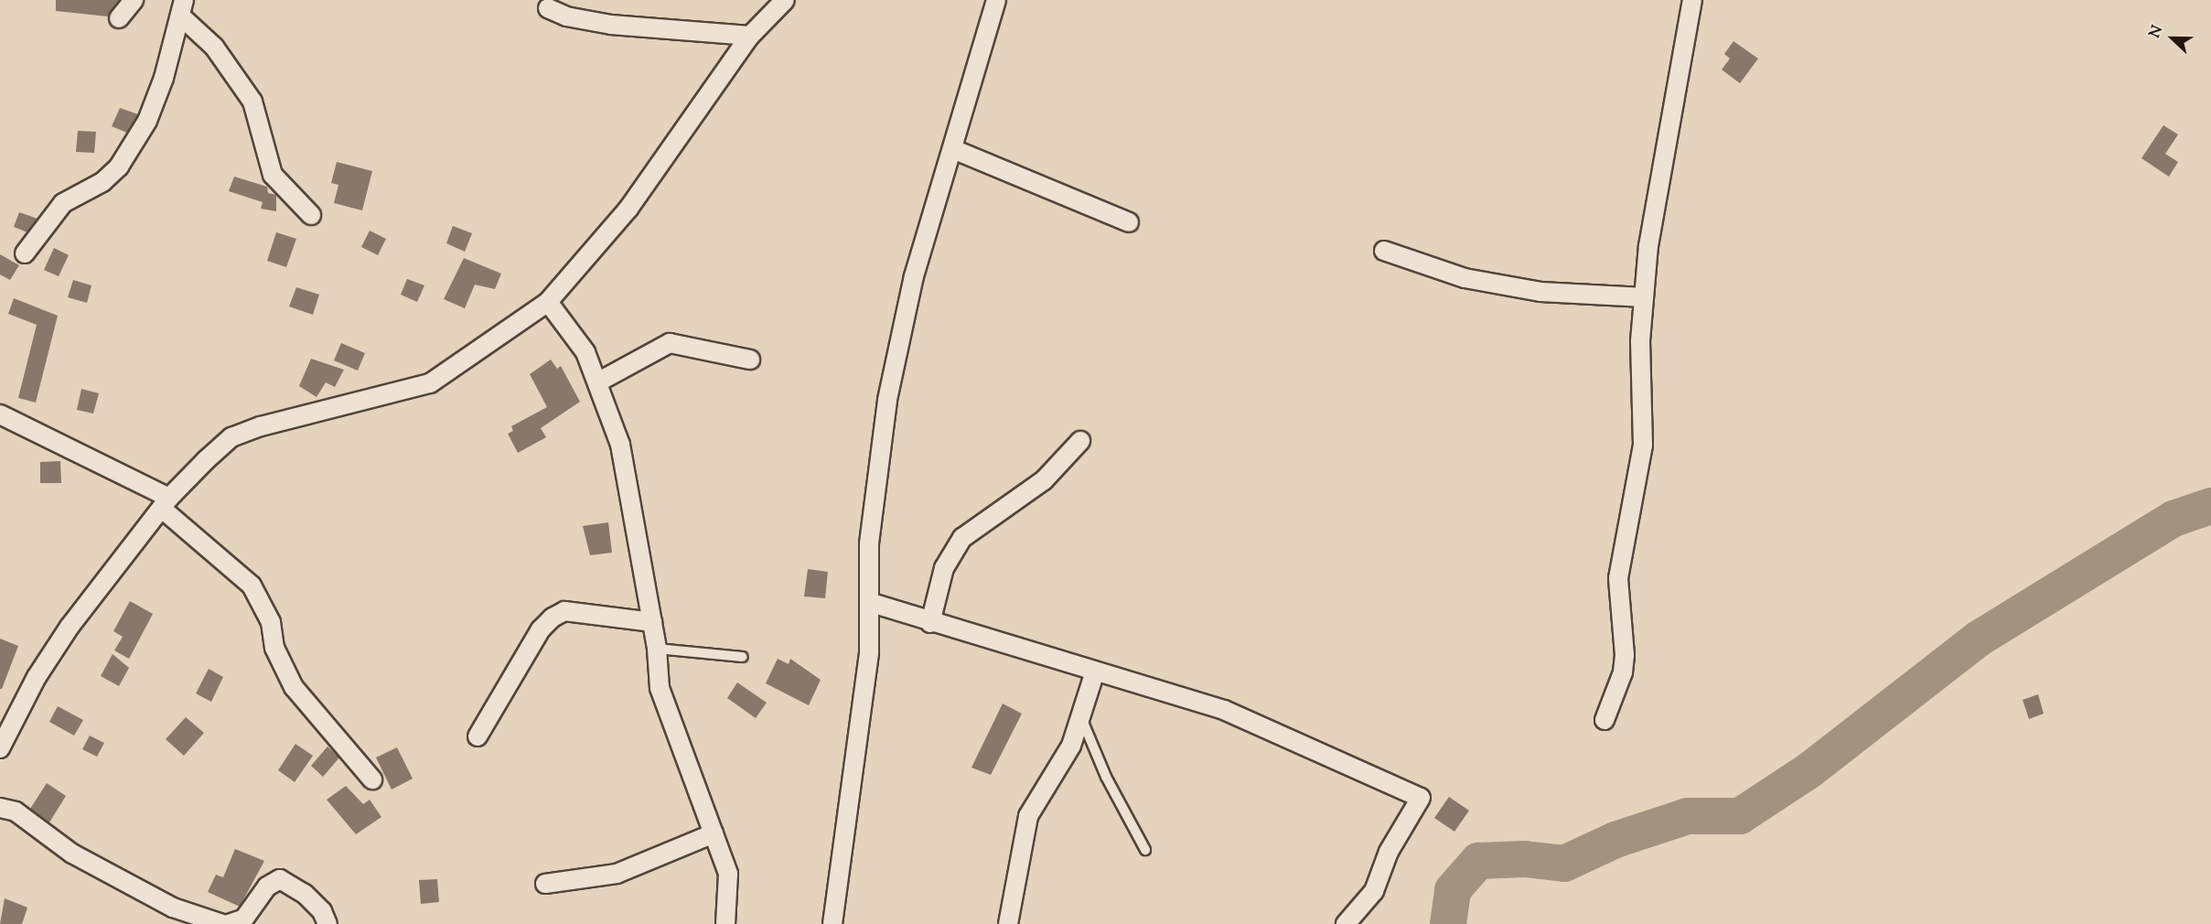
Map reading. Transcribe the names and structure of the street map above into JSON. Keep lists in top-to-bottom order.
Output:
{
  "north": "left"
}
